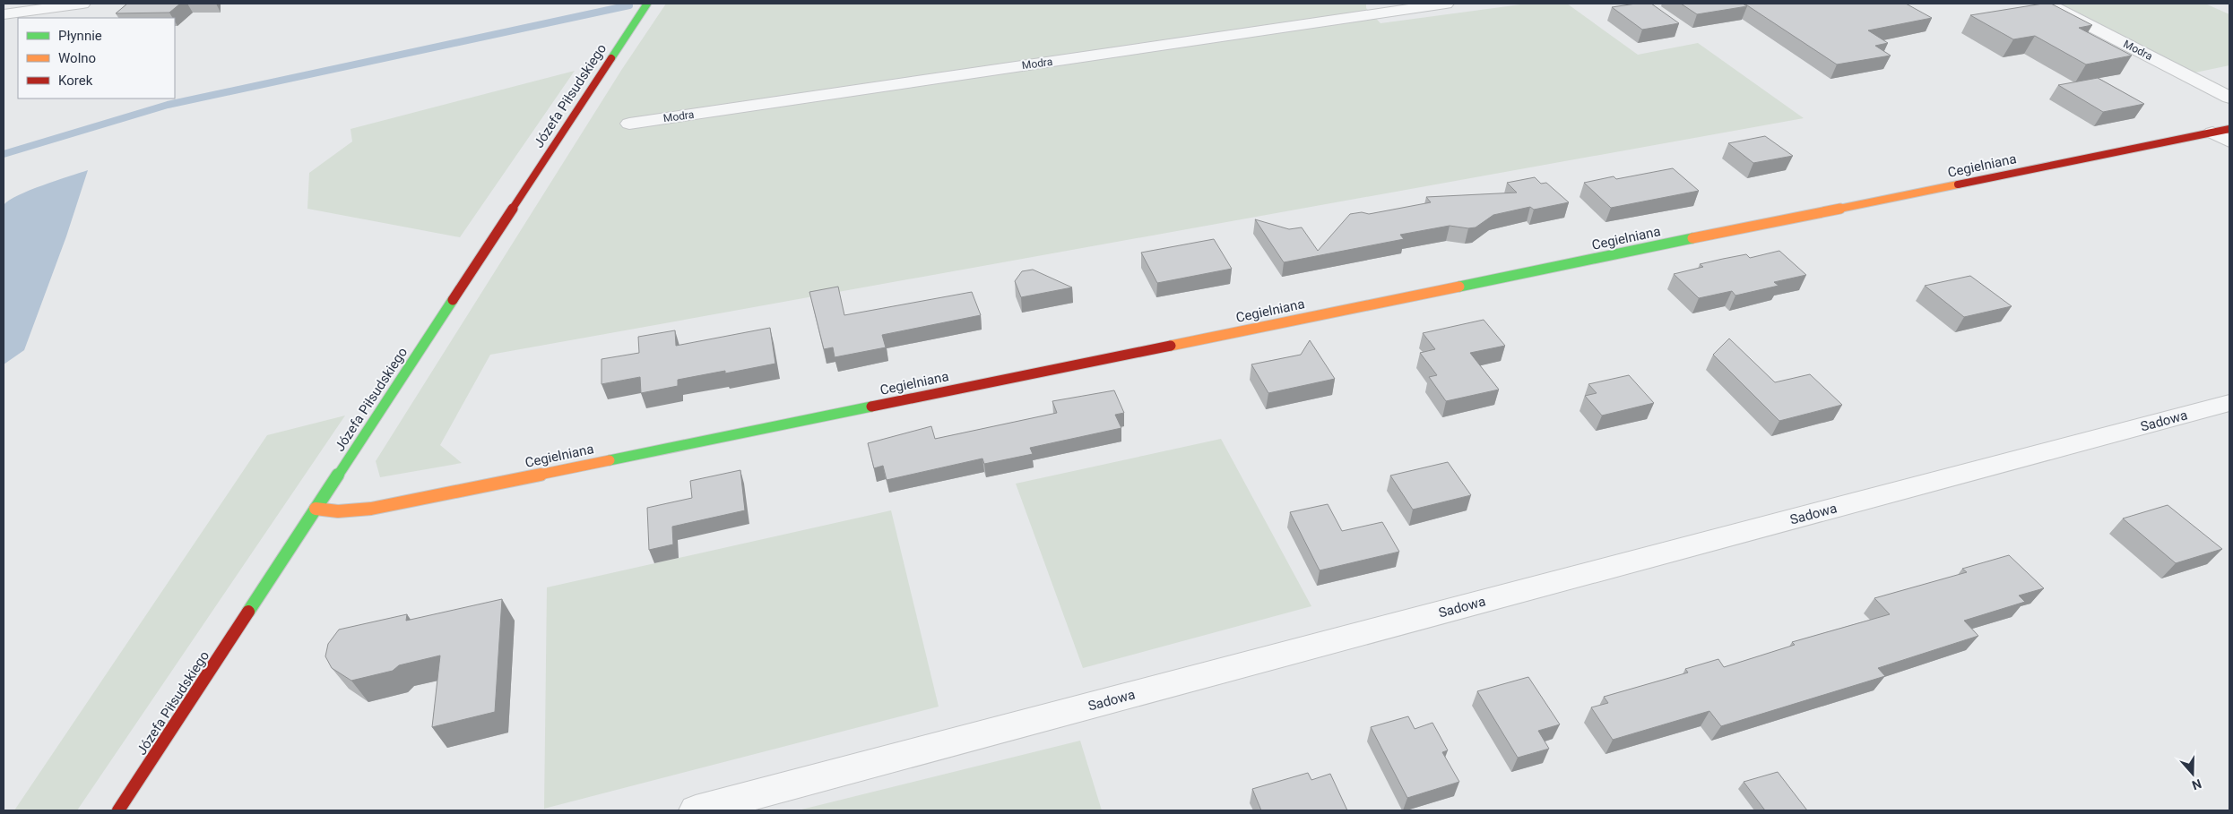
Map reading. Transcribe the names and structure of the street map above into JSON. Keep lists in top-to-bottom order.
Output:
{
  "streets": {
    "street": [
      "Modra",
      "Józefa Piłsudskiego",
      "Cegielniana",
      "Sadowa"
    ]
  },
  "crossings": [
    ["Józefa Piłsudskiego", "Cegielniana"]
  ],
  "legend": ["Płynnie", "Wolno", "Korek"],
  "north": "bottom"
}
